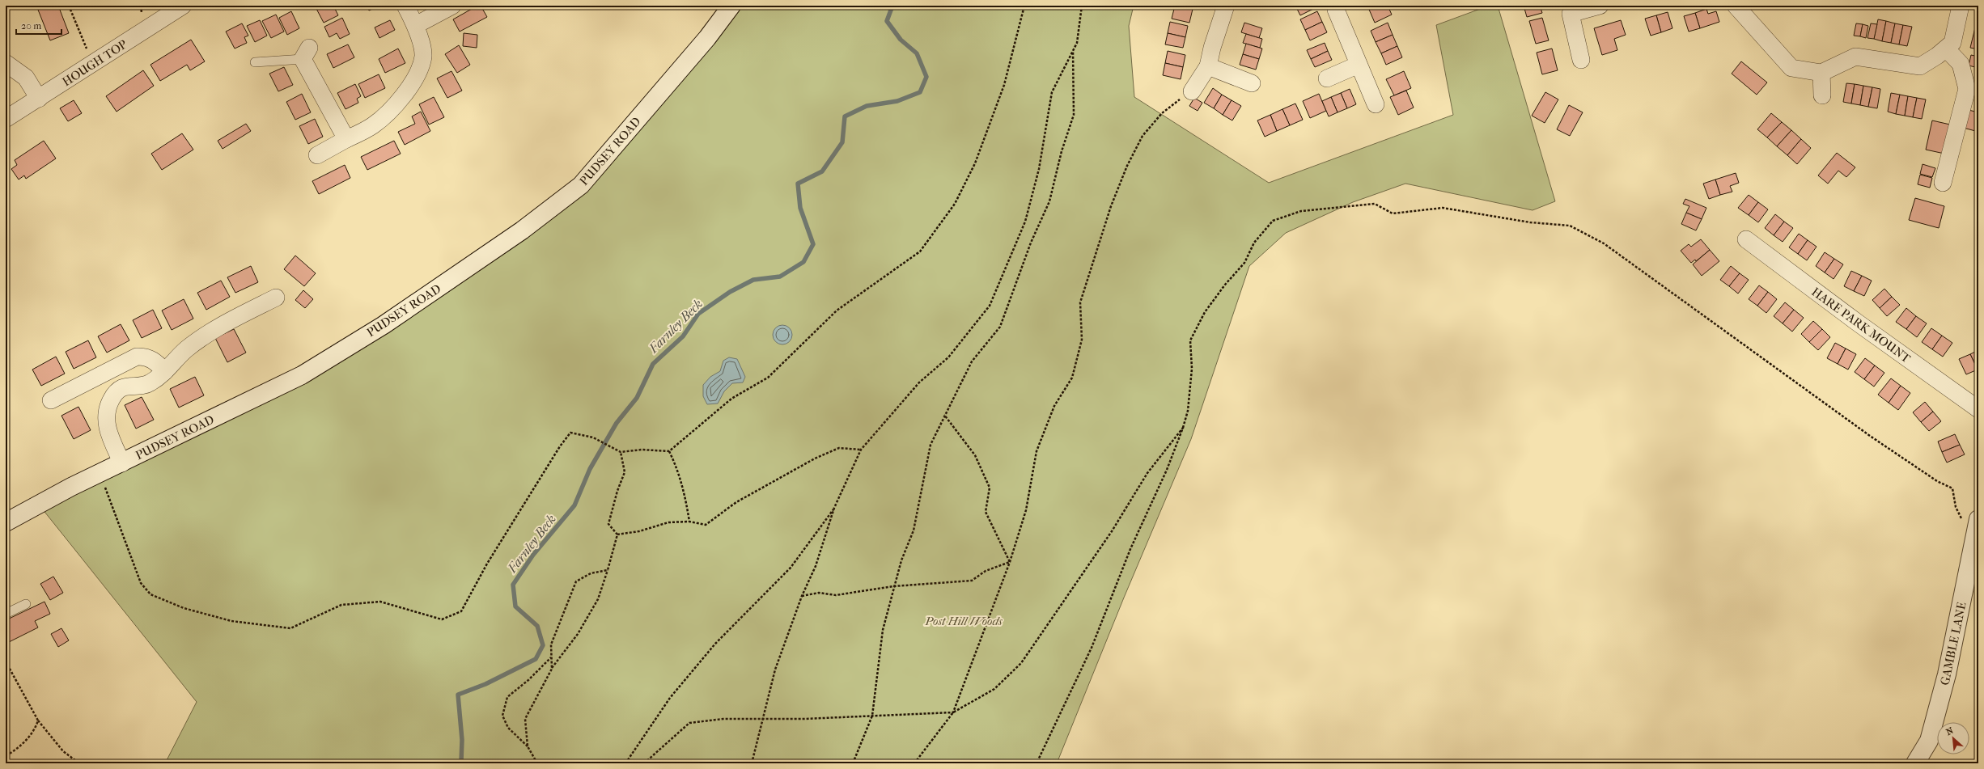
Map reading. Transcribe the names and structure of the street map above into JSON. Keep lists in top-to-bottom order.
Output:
{
  "streets": {
    "main road": ["PUDSEY ROAD", "GAMBLE LANE"],
    "street": ["HOUGH TOP", "HARE PARK MOUNT"]
  },
  "water": ["Farnley Beck"],
  "parks": ["Post Hill Woods"],
  "scale_bar": "20 m",
  "north": "top left"
}
